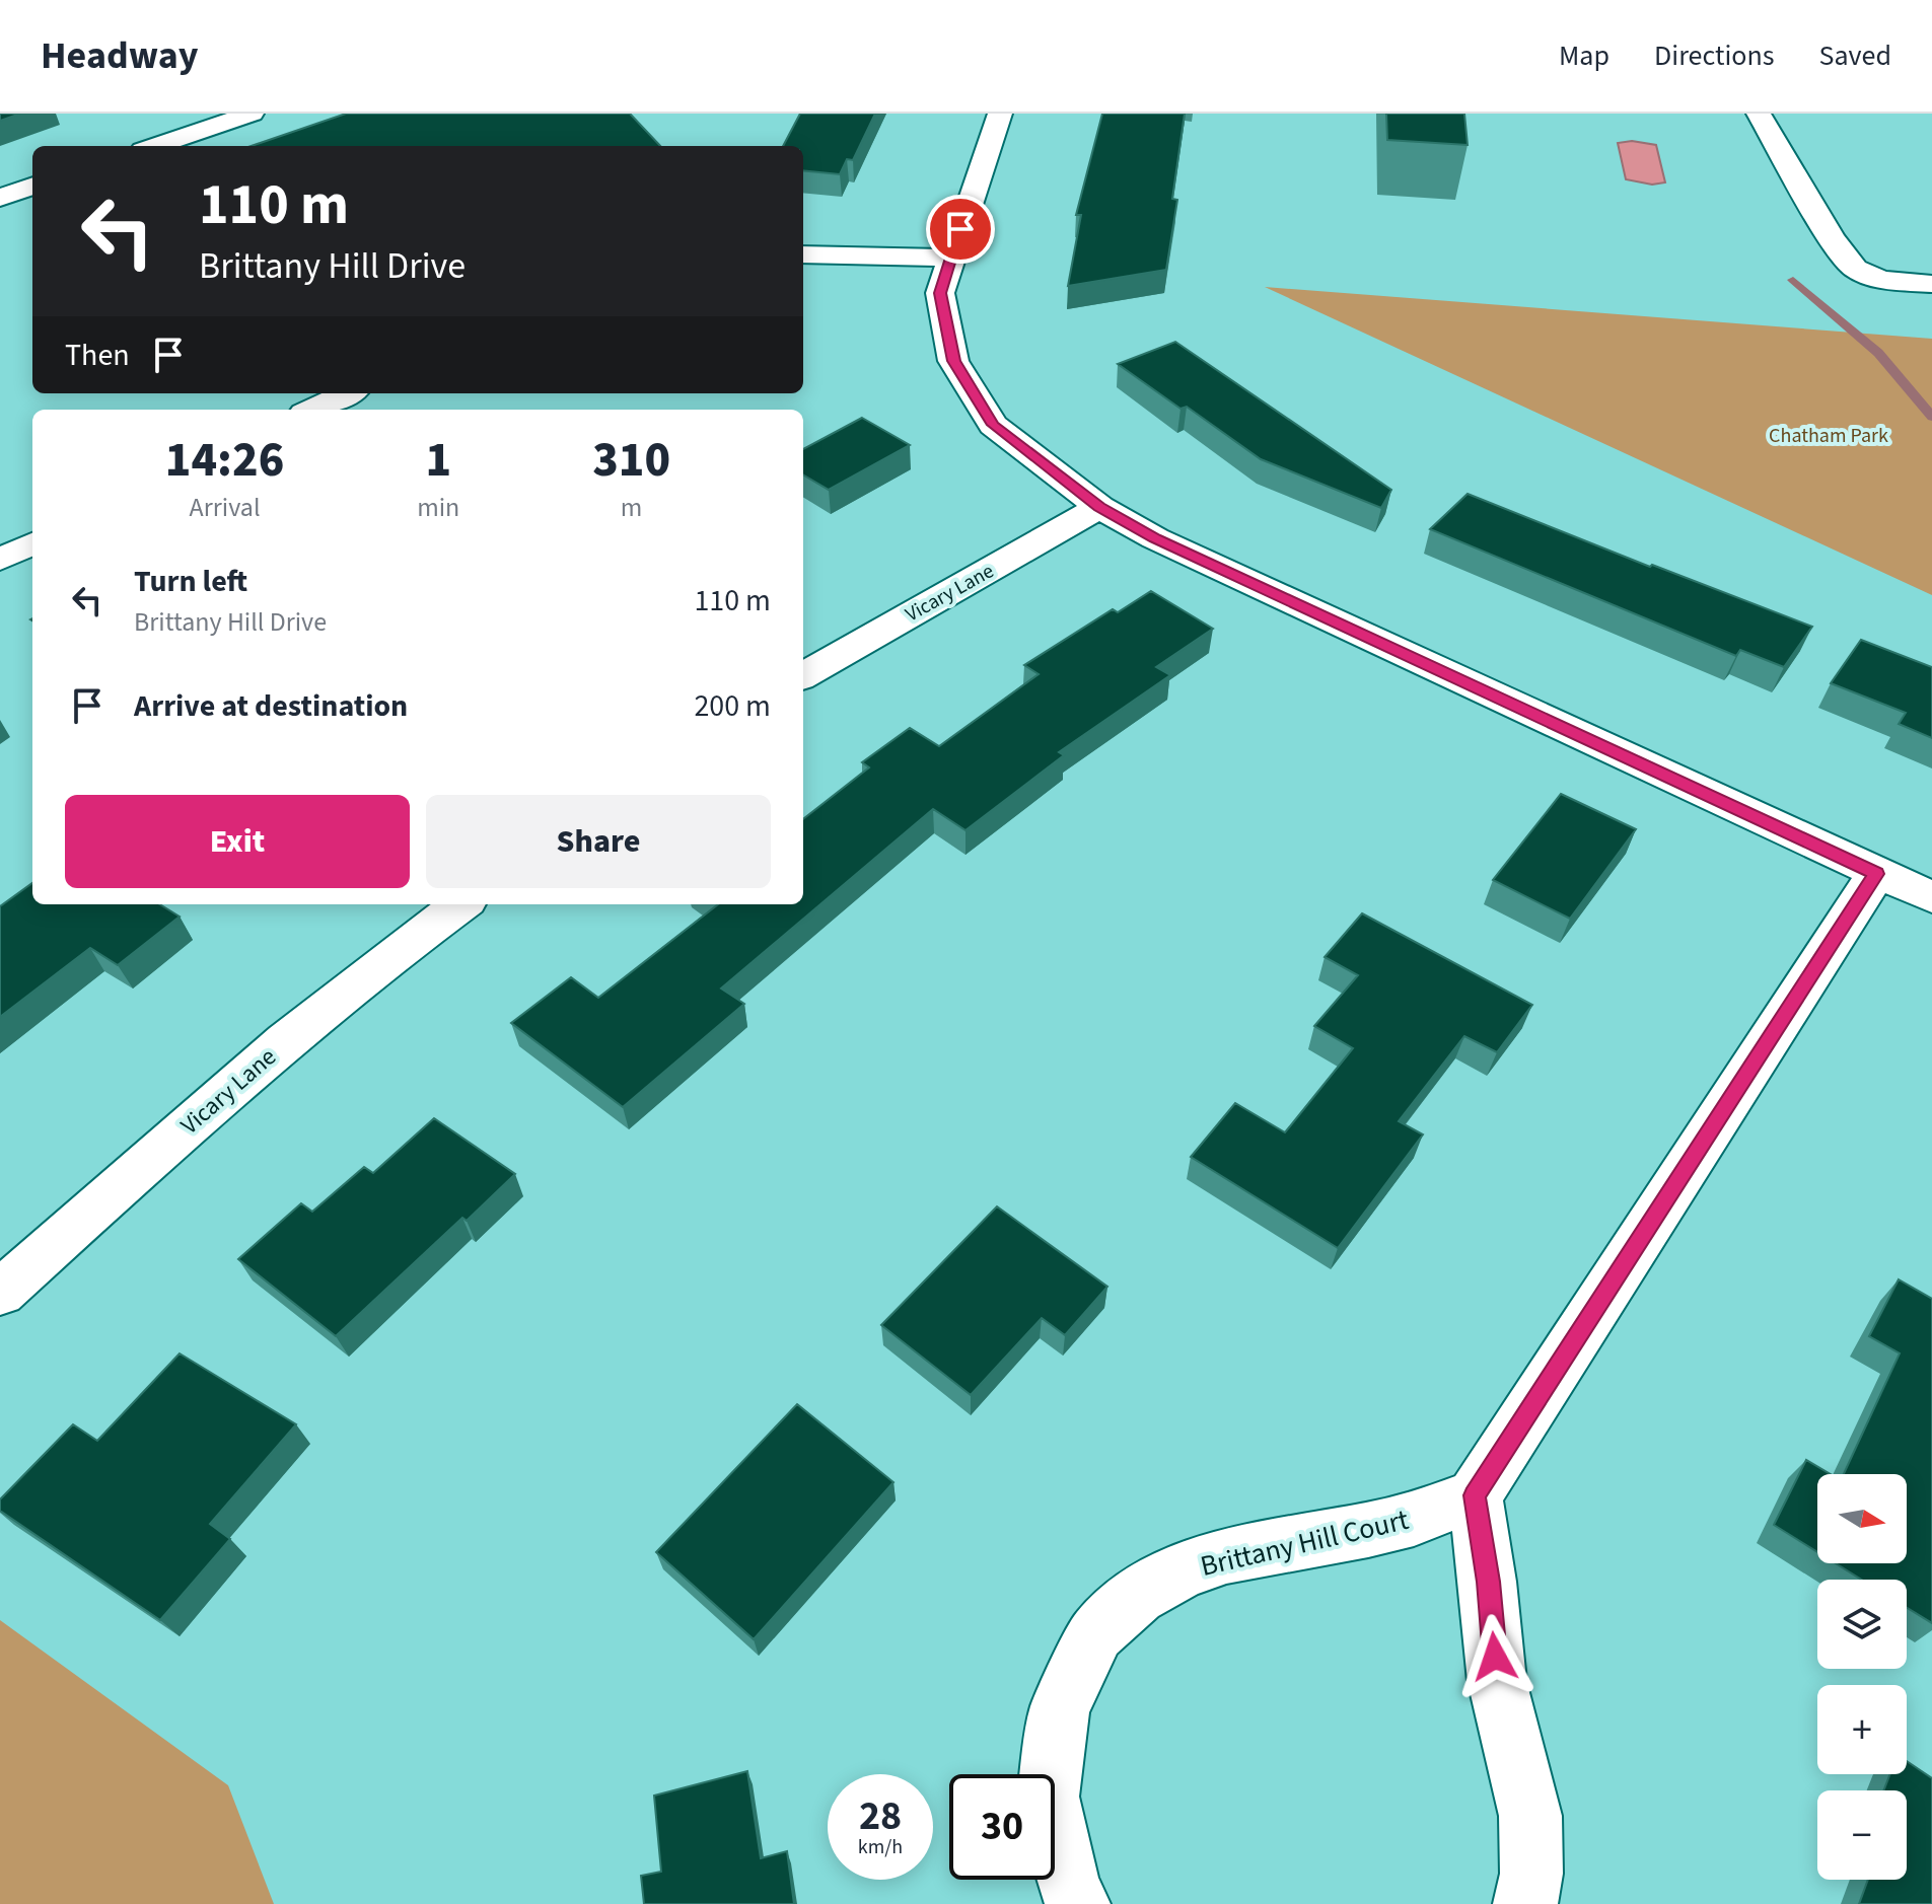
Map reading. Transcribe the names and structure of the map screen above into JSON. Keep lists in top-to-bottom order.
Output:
{
  "streets": {
    "street": ["Vicary Lane", "Brittany Hill Court"]
  },
  "parks": ["Chatham Park"],
  "north": "right",
  "page": {
    "header": "Headway",
    "nav": ["Map", "Directions", "Saved"],
    "turn": ["110 m", "Brittany Hill Drive"],
    "then": "Then",
    "eta": [
      "14:26",
      "Arrival",
      "1",
      "min",
      "310",
      "m"
    ],
    "list": [
      {
        "name": "Turn left",
        "note": "Brittany Hill Drive",
        "value": "110 m"
      },
      {
        "name": "Arrive at destination",
        "value": "200 m"
      }
    ],
    "buttons": ["Exit", "Share"],
    "map_buttons": ["+", "−"],
    "speed": "28 km/h",
    "limit": "30"
  }
}
